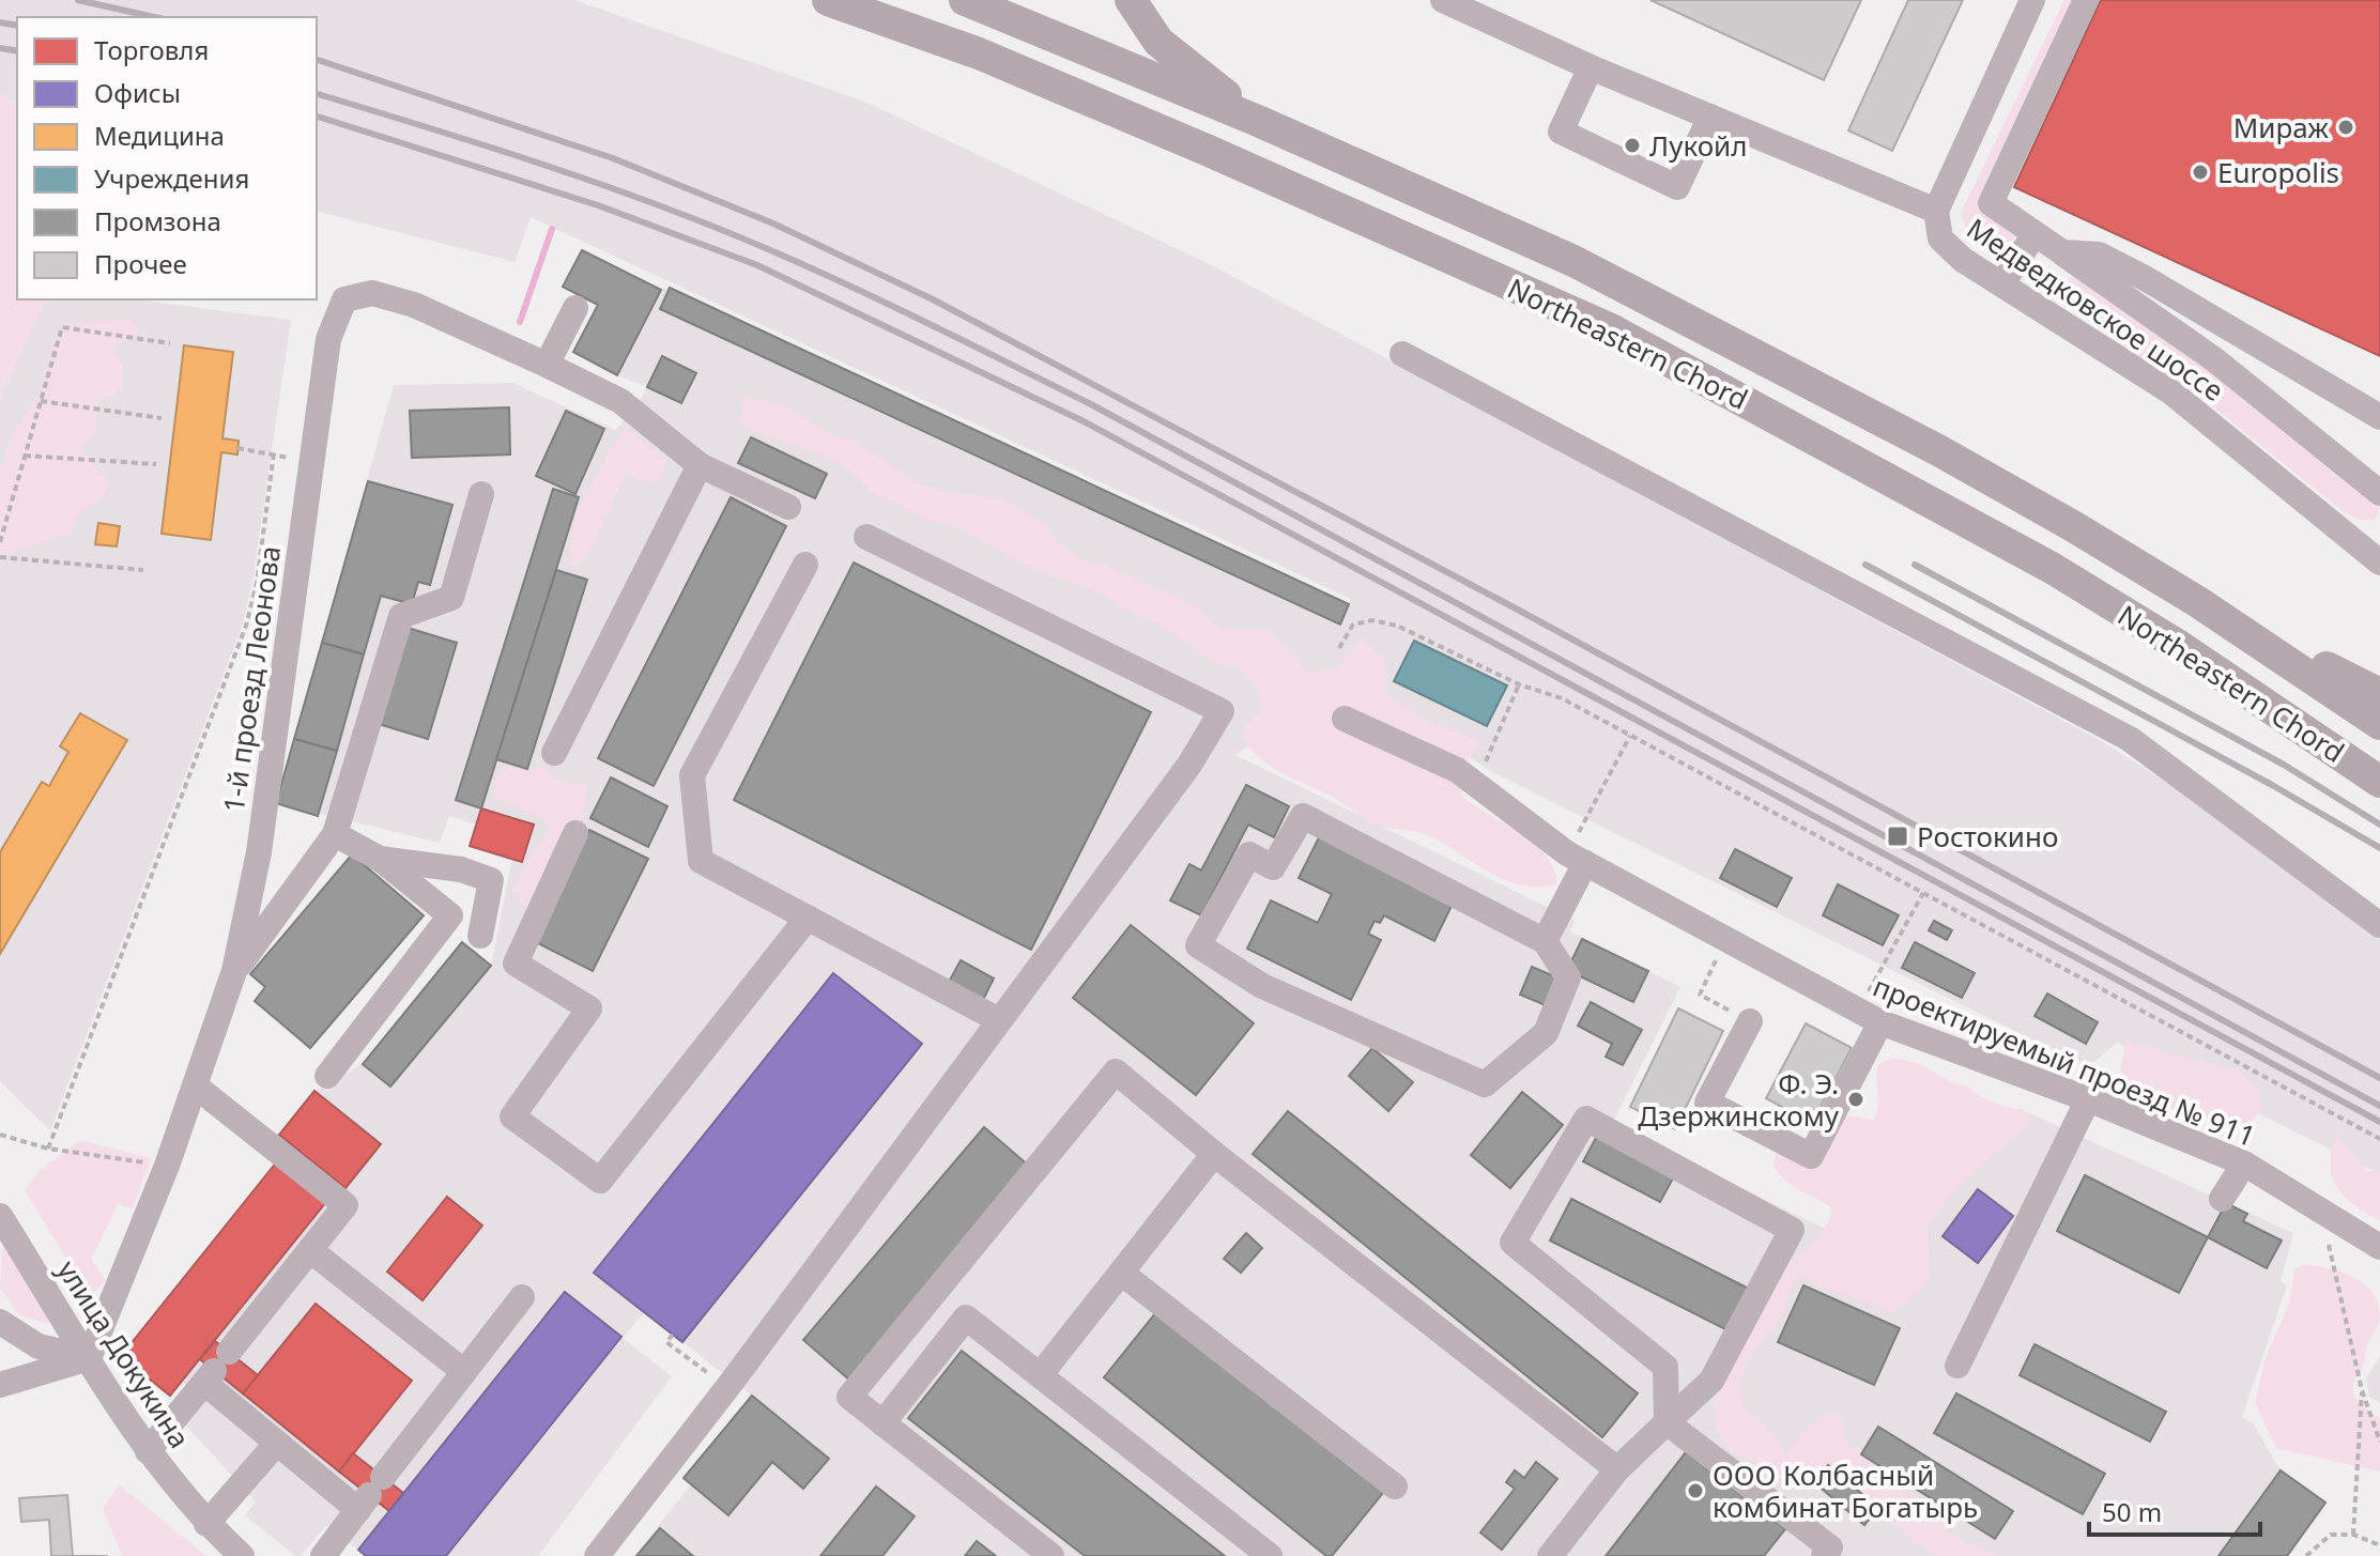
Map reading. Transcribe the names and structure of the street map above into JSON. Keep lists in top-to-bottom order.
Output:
{
  "streets": {
    "main road": ["Northeastern Chord"],
    "street": [
      "Медведковское шоссе",
      "1-й проезд Леонова",
      "проектируемый проезд № 911",
      "улица Докукина"
    ]
  },
  "crossings": [
    ["1-й проезд Леонова", "улица Докукина"]
  ],
  "places": {
    "other": [
      "Мираж",
      "Лукойл",
      "Europolis",
      "Ф. Э. Дзержинскому",
      "ООО Колбасный комбинат Богатырь"
    ],
    "transit": ["Ростокино"]
  },
  "legend": [
    "Торговля",
    "Офисы",
    "Медицина",
    "Учреждения",
    "Промзона",
    "Прочее"
  ],
  "scale_bar": "50 m"
}
